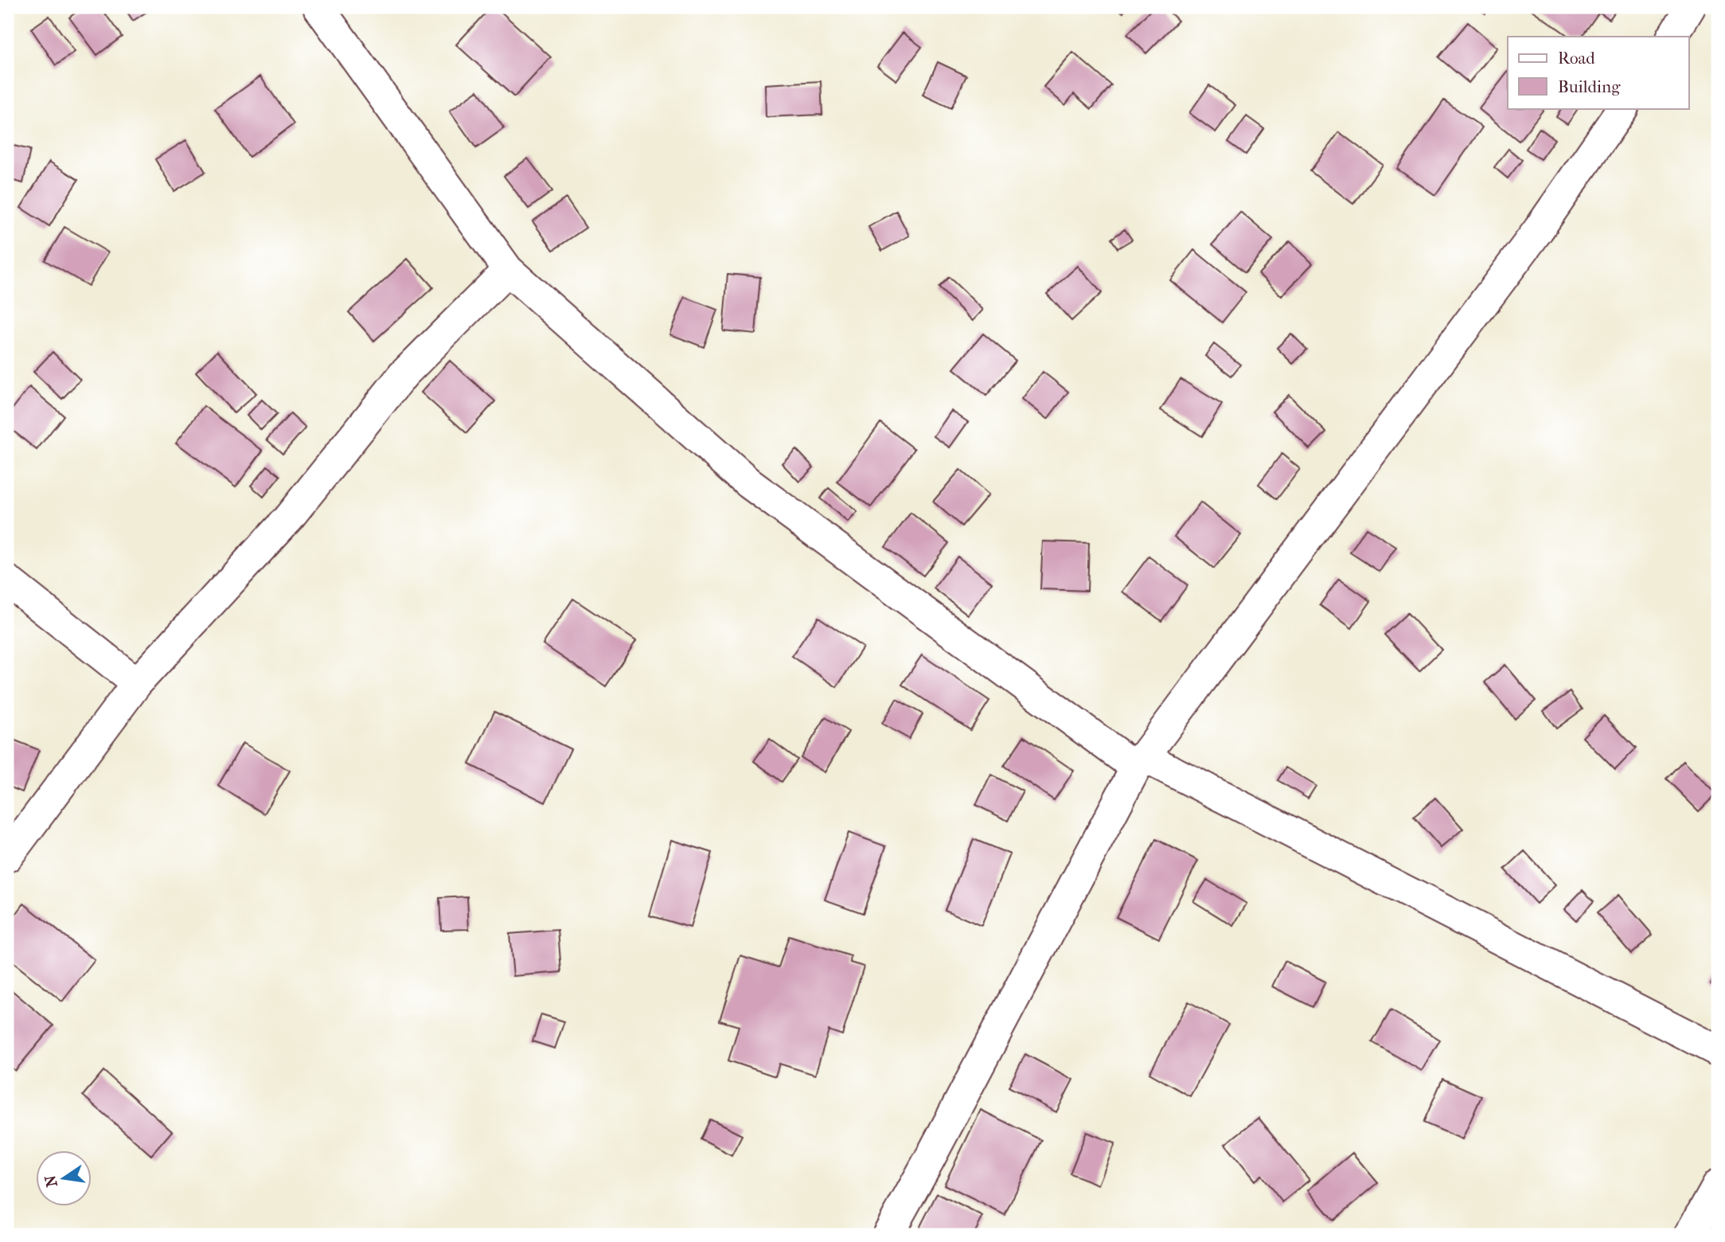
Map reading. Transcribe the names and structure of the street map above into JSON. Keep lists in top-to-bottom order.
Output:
{
  "legend": ["Road", "Building"],
  "north": "left"
}
